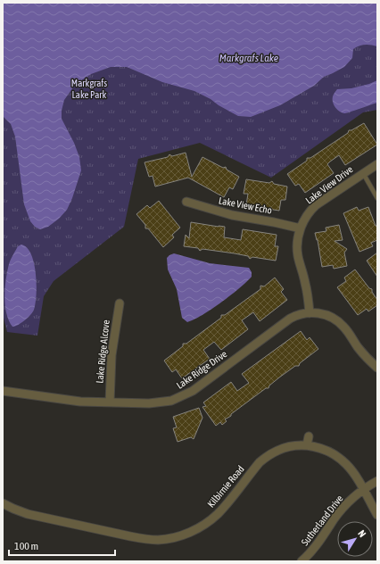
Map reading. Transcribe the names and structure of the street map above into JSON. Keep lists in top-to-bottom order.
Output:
{
  "streets": {
    "street": [
      "Lake View Drive",
      "Lake View Echo",
      "Lake Ridge Alcove",
      "Lake Ridge Drive",
      "Kilbirnie Road",
      "Sutherland Drive"
    ]
  },
  "crossings": [
    ["Lake View Drive", "Lake View Echo"],
    ["Lake View Drive", "Lake Ridge Drive"],
    ["Lake Ridge Alcove", "Lake Ridge Drive"],
    ["Kilbirnie Road", "Sutherland Drive"]
  ],
  "water": ["Markgrafs Lake"],
  "parks": ["Markgrafs Lake Park"],
  "scale_bar": "100 m",
  "north": "top right"
}
